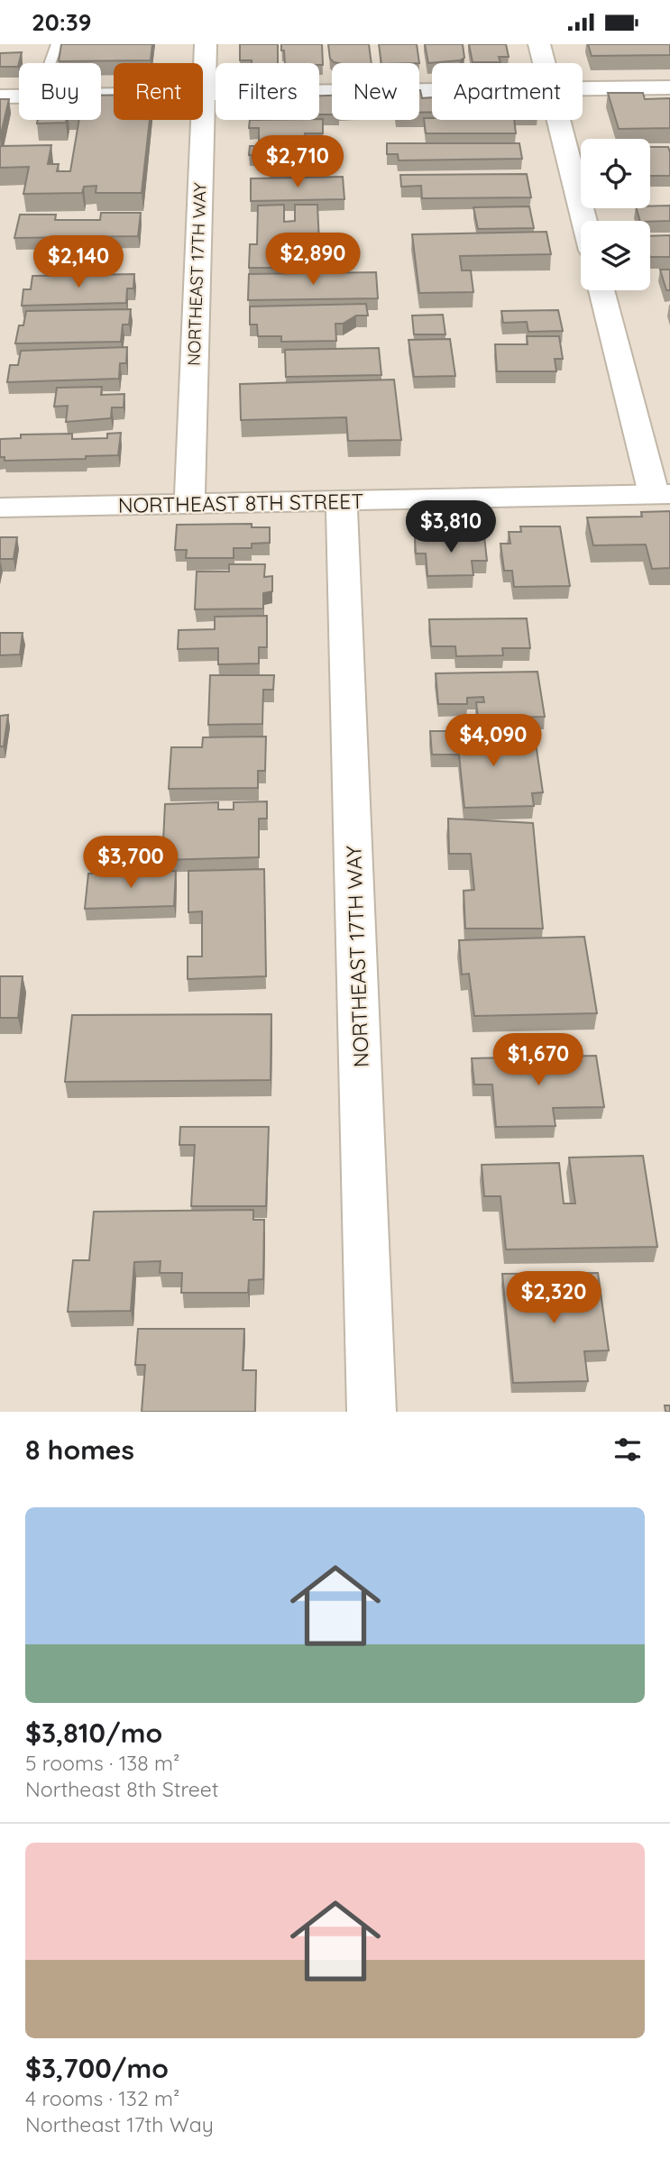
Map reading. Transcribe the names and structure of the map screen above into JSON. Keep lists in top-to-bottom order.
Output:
{
  "streets": {
    "street": ["NORTHEAST 17TH WAY", "NORTHEAST 8TH STREET"]
  },
  "crossings": [
    ["NORTHEAST 17TH WAY", "NORTHEAST 8TH STREET"]
  ],
  "page": {
    "status": "20:39",
    "chip": [
      "Buy",
      "Rent",
      "Filters",
      "New",
      "Apartment"
    ],
    "price": [
      "$2,710",
      "$2,890",
      "$2,140",
      "$3,810",
      "$4,090",
      "$3,700",
      "$1,670",
      "$2,320"
    ],
    "heading": "8 homes",
    "list": [
      {
        "name": "$3,810/mo",
        "note": "5 rooms · 138 m² · Northeast 8th Street"
      },
      {
        "name": "$3,700/mo",
        "note": "4 rooms · 132 m² · Northeast 17th Way"
      }
    ]
  }
}
